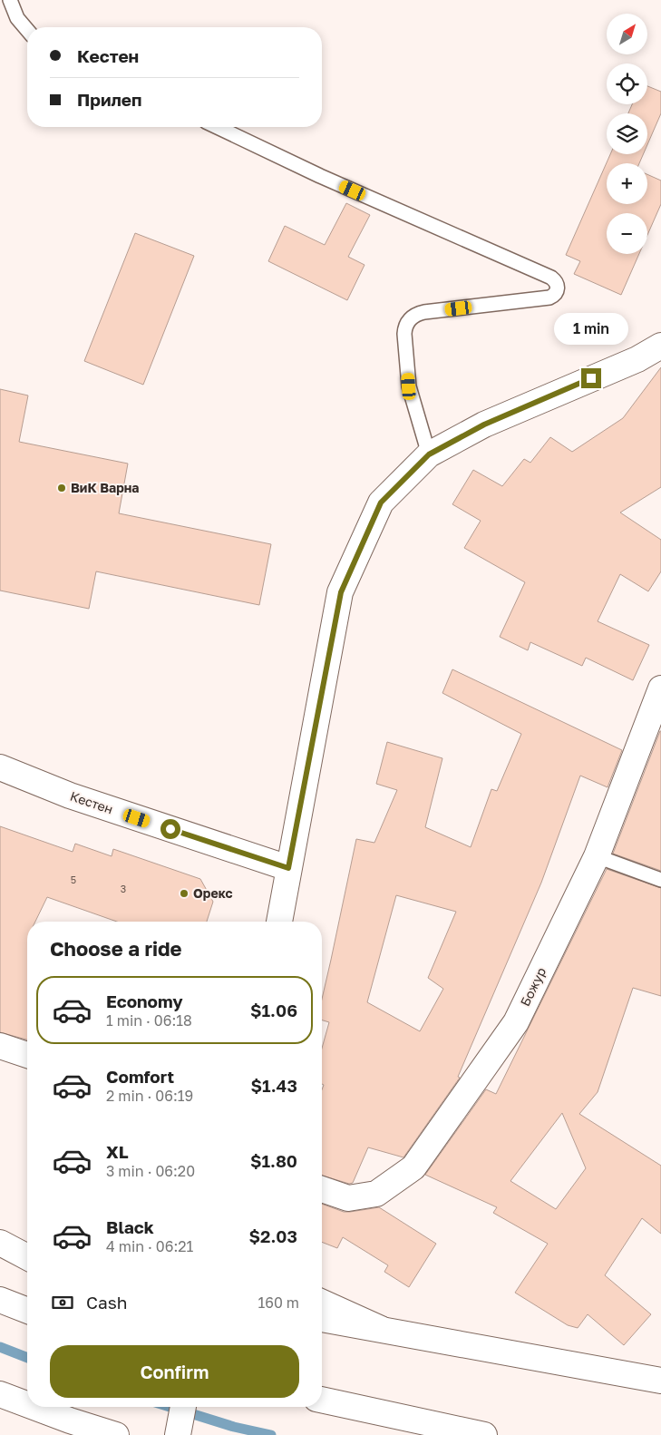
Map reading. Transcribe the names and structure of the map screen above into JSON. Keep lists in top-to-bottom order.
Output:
{
  "streets": {
    "main road": ["Кестен", "Божур"]
  },
  "places": ["ВиК Варна", "Орекс"],
  "house_numbers": ["5", "3"],
  "north": "top right",
  "page": {
    "map_buttons": ["+", "−"],
    "banner": ["Кестен", "Прилеп"],
    "bubble": "1 min",
    "heading": "Choose a ride",
    "list": [
      {
        "name": "Economy",
        "note": "1 min · 06:18",
        "value": "$1.06"
      },
      {
        "name": "Comfort",
        "note": "2 min · 06:19",
        "value": "$1.43"
      },
      {
        "name": "XL",
        "note": "3 min · 06:20",
        "value": "$1.80"
      },
      {
        "name": "Black",
        "note": "4 min · 06:21",
        "value": "$2.03"
      }
    ],
    "pay": ["Cash", "160 m"],
    "buttons": "Confirm"
  }
}
